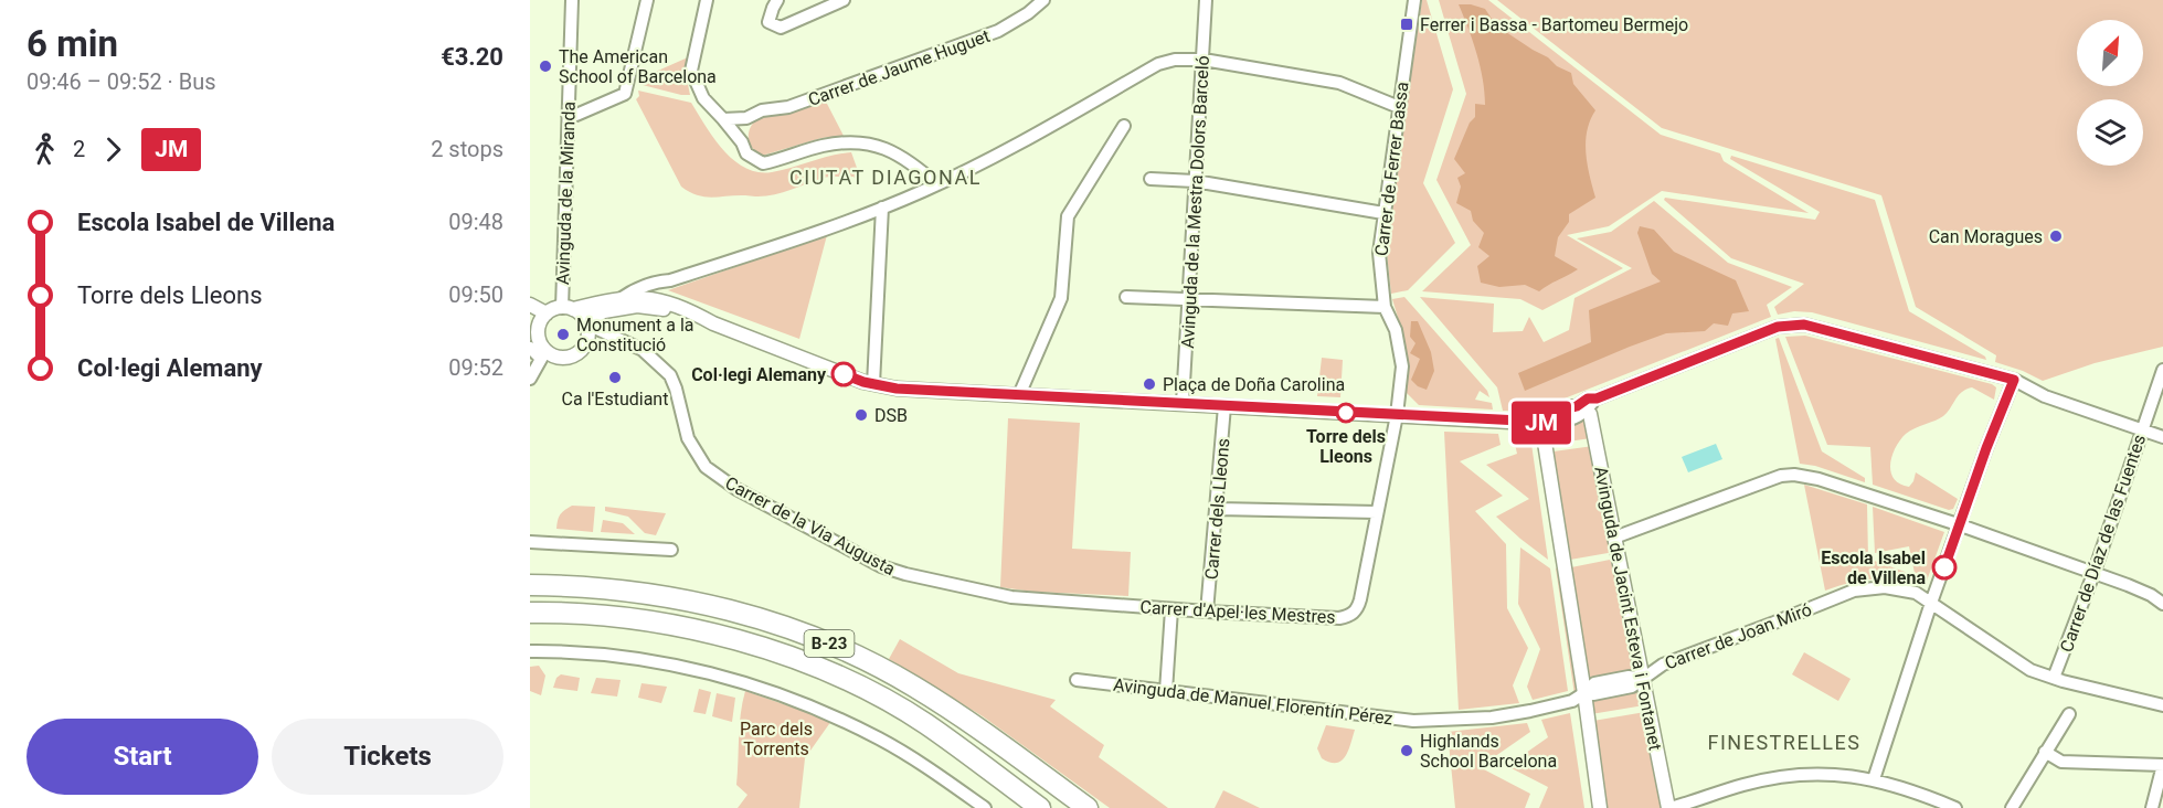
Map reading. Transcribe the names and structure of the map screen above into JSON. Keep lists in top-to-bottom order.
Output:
{
  "streets": {
    "highway": ["B-23"],
    "street": [
      "Carrer de Jaume Huguet",
      "Carrer de Ferrer Bassa",
      "Avinguda de la Miranda",
      "Avinguda de la Mestra Dolors Barceló",
      "Carrer dels Lleons",
      "Carrer de la Via Augusta",
      "Carrer de Díaz de las Fuentes",
      "Avinguda de Jacint Esteva i Fontanet",
      "Carrer d'Apel·les Mestres",
      "Carrer de Joan Miró",
      "Avinguda de Manuel Florentín Pérez"
    ]
  },
  "crossings": [
    ["Carrer de Ferrer Bassa", "Carrer d'Apel·les Mestres"],
    ["Avinguda de la Miranda", "Carrer de la Via Augusta"],
    ["Carrer dels Lleons", "Carrer d'Apel·les Mestres"],
    ["Carrer de la Via Augusta", "Carrer d'Apel·les Mestres"],
    ["Carrer de Díaz de las Fuentes", "Carrer de Joan Miró"],
    ["Avinguda de Jacint Esteva i Fontanet", "Carrer de Joan Miró"],
    ["Carrer de Joan Miró", "Avinguda de Manuel Florentín Pérez"]
  ],
  "districts": ["CIUTAT DIAGONAL", "FINESTRELLES"],
  "parks": ["Parc dels Torrents"],
  "places": {
    "transit": ["Ferrer i Bassa - Bartomeu Bermejo"],
    "other": [
      "The American School of Barcelona",
      "Can Moragues",
      "Monument a la Constitució",
      "Col·legi Alemany",
      "Ca l'Estudiant",
      "Plaça de Doña Carolina",
      "Torre dels Lleons",
      "DSB",
      "Escola Isabel de Villena",
      "Highlands School Barcelona"
    ]
  },
  "lines": ["bus line JM"],
  "north": "top right",
  "page": {
    "heading": ["6 min", "09:46 – 09:52 · Bus", "€3.20"],
    "on_map": "JM",
    "legs": ["2", "JM", "2 stops"],
    "list": [
      {
        "name": "Escola Isabel de Villena",
        "value": "09:48"
      },
      {
        "name": "Torre dels Lleons",
        "value": "09:50"
      },
      {
        "name": "Col·legi Alemany",
        "value": "09:52"
      }
    ],
    "buttons": ["Start", "Tickets"]
  }
}
